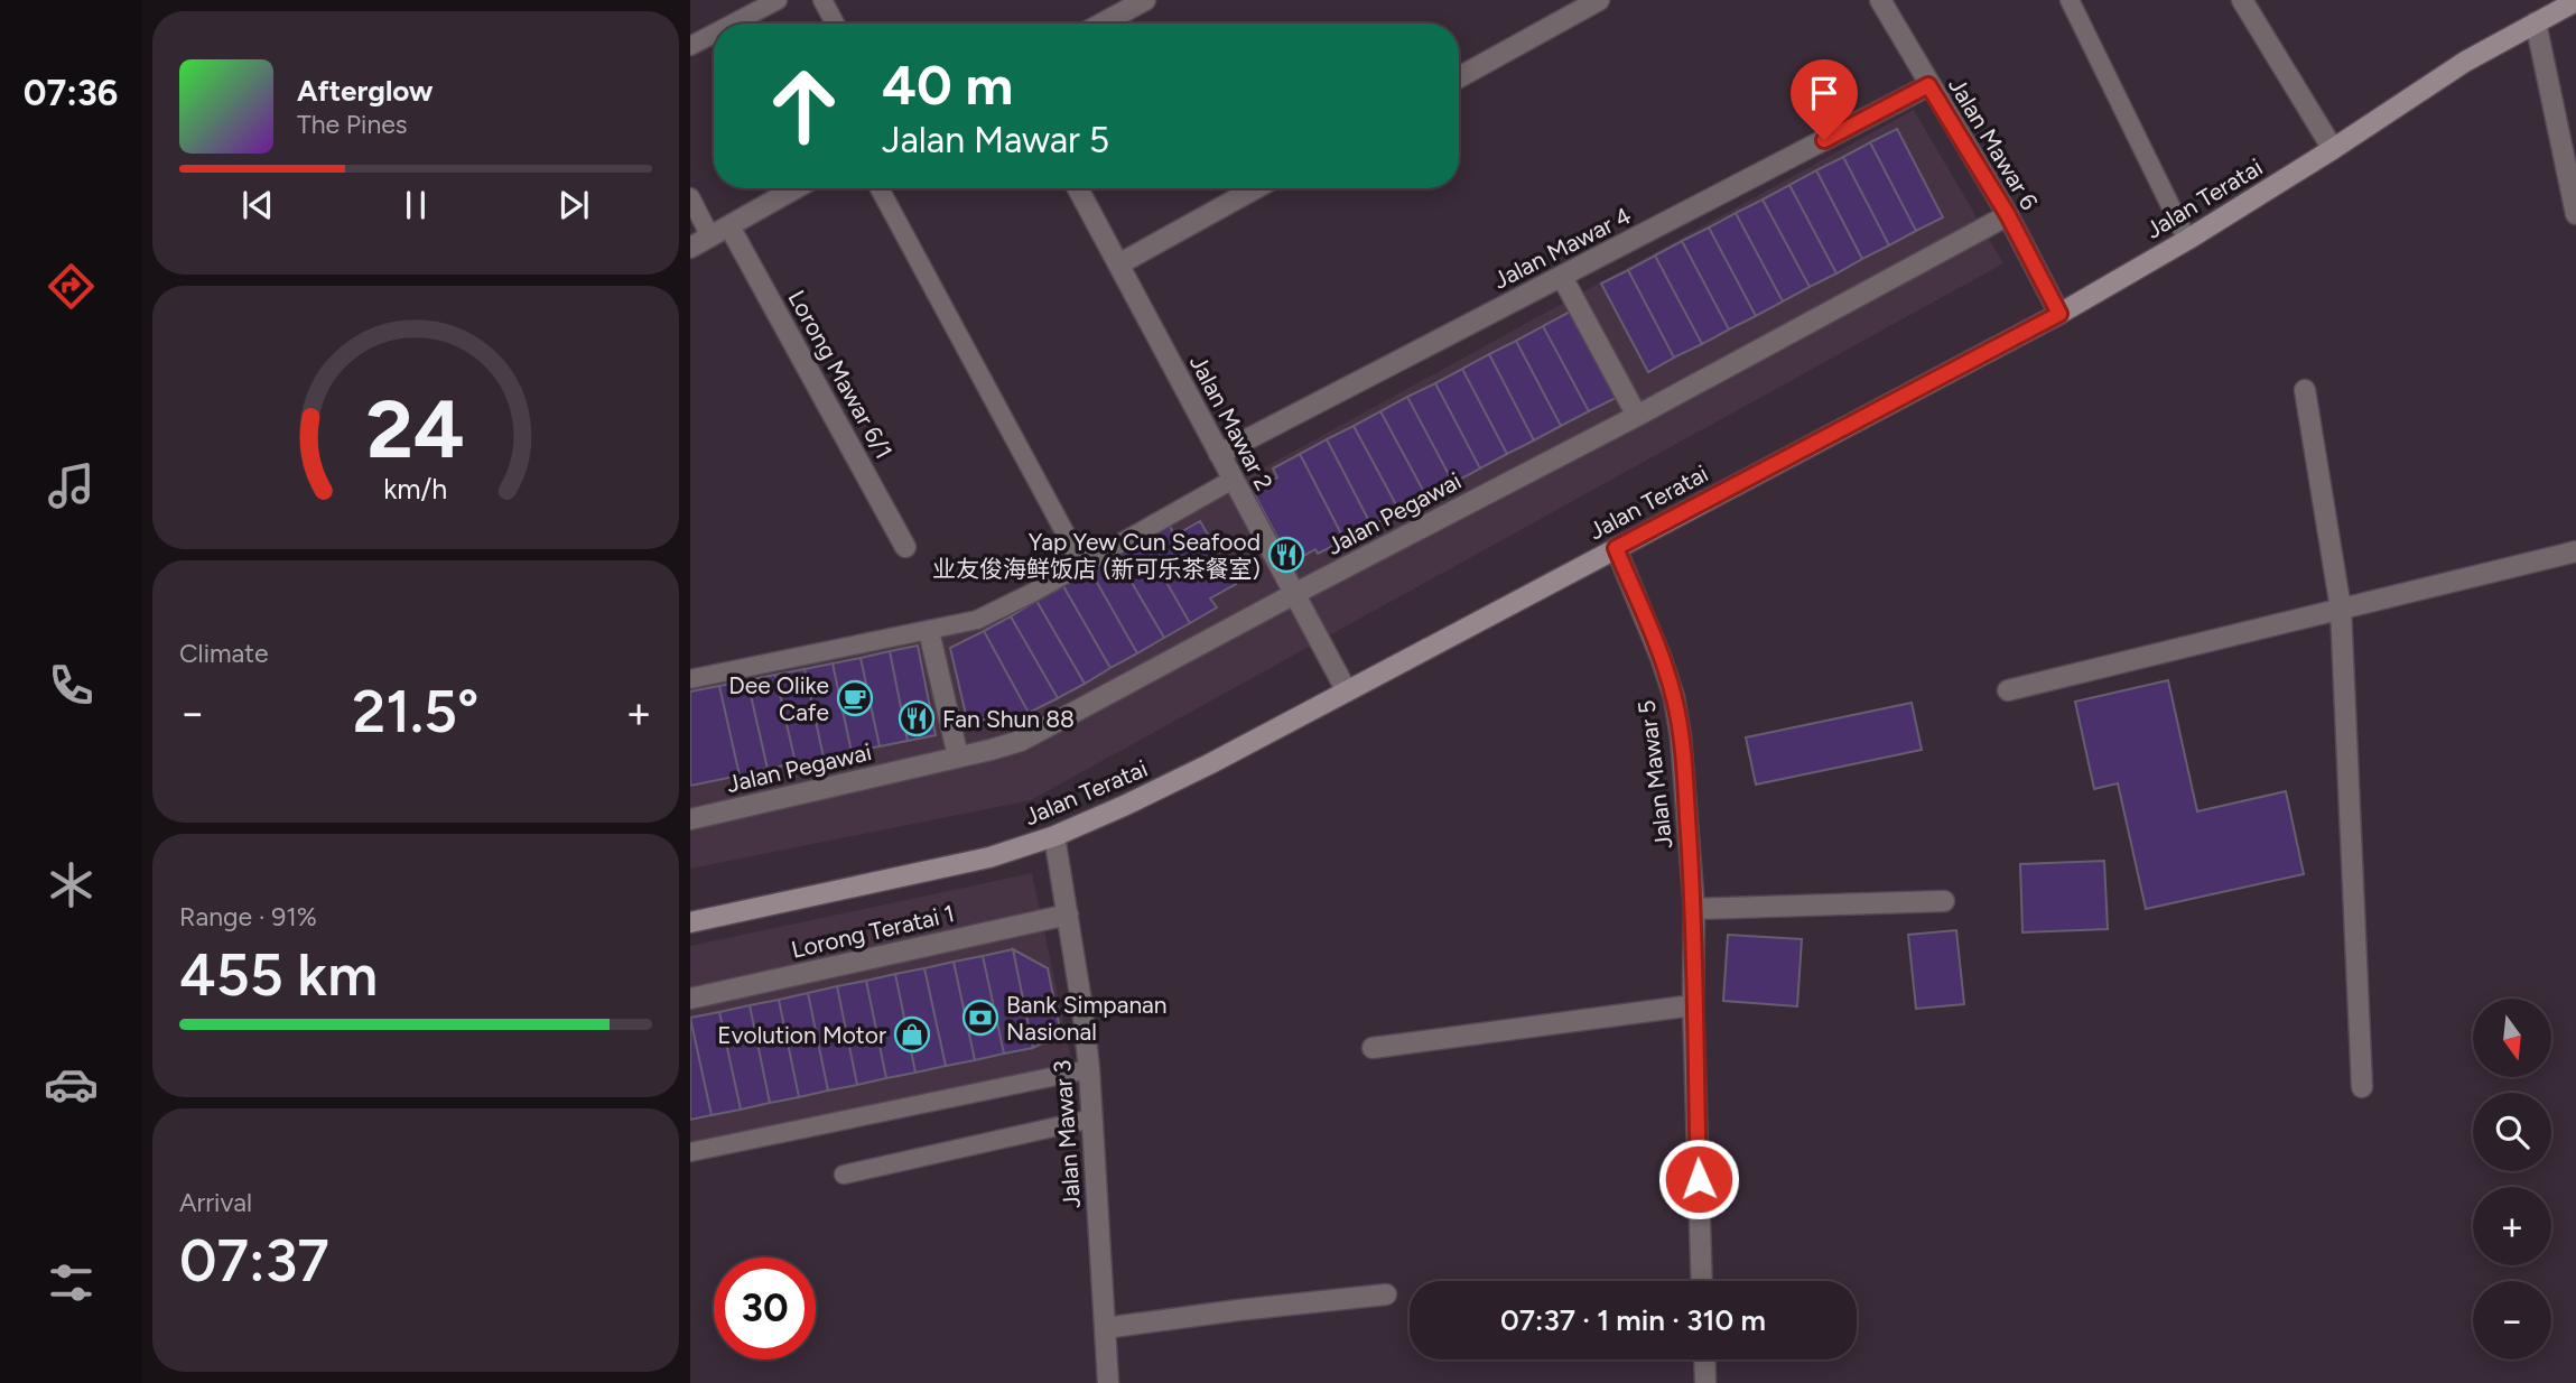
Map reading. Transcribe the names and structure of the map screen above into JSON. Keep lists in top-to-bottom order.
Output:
{
  "streets": {
    "street": [
      "Jalan Mawar 6",
      "Jalan Teratai",
      "Jalan Mawar 4",
      "Lorong Mawar 6/1",
      "Jalan Mawar 2",
      "Jalan Pegawai",
      "Jalan Mawar 5",
      "Lorong Teratai 1",
      "Jalan Mawar 3"
    ]
  },
  "crossings": [
    ["Jalan Mawar 6", "Jalan Teratai"],
    ["Jalan Mawar 6", "Jalan Mawar 4"],
    ["Jalan Mawar 6", "Jalan Pegawai"],
    ["Jalan Teratai", "Jalan Mawar 2"],
    ["Jalan Teratai", "Jalan Mawar 5"],
    ["Jalan Teratai", "Jalan Mawar 3"],
    ["Jalan Mawar 4", "Jalan Mawar 2"],
    ["Jalan Mawar 2", "Jalan Pegawai"],
    ["Lorong Teratai 1", "Jalan Mawar 3"]
  ],
  "places": {
    "restaurant": ["Yap Yew Cun Seafood 业友俊海鲜饭店 (新可乐茶餐室)", "Fan Shun 88"],
    "cafe": ["Dee Olike Cafe"],
    "bank": ["Bank Simpanan Nasional"],
    "shop": ["Evolution Motor"]
  },
  "north": "bottom",
  "page": {
    "tabs": "07:36",
    "turn": ["40 m", "Jalan Mawar 5"],
    "song": ["Afterglow", "The Pines"],
    "tile": [
      "Climate",
      ["Range · 91%", "455 km"],
      ["Arrival", "07:37"]
    ],
    "heat": ["−", "21.5°", "+"],
    "map_buttons": ["+", "−"],
    "limit": "30",
    "trip": "07:37 · 1 min · 310 m",
    "gauge": ["24", "km/h"]
  }
}
